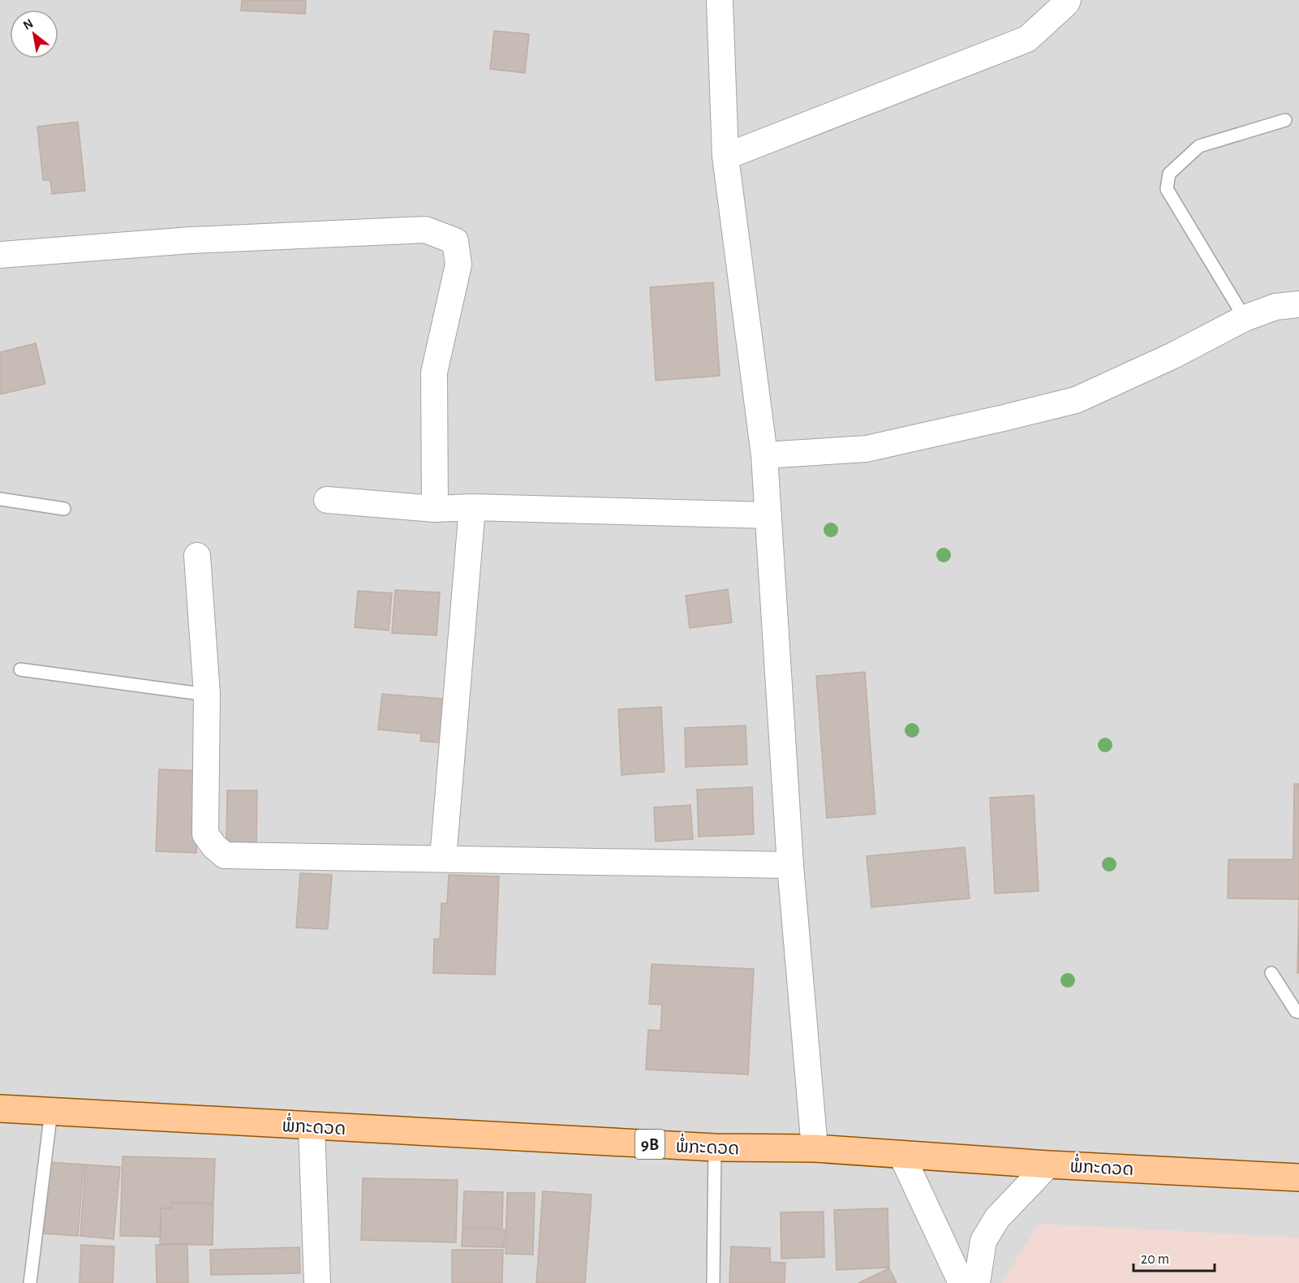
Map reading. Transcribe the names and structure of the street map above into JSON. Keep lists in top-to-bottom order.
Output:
{
  "streets": {
    "main road": ["ພໍ່ກະດວດ", "9B"]
  },
  "scale_bar": "20 m",
  "north": "top left"
}
